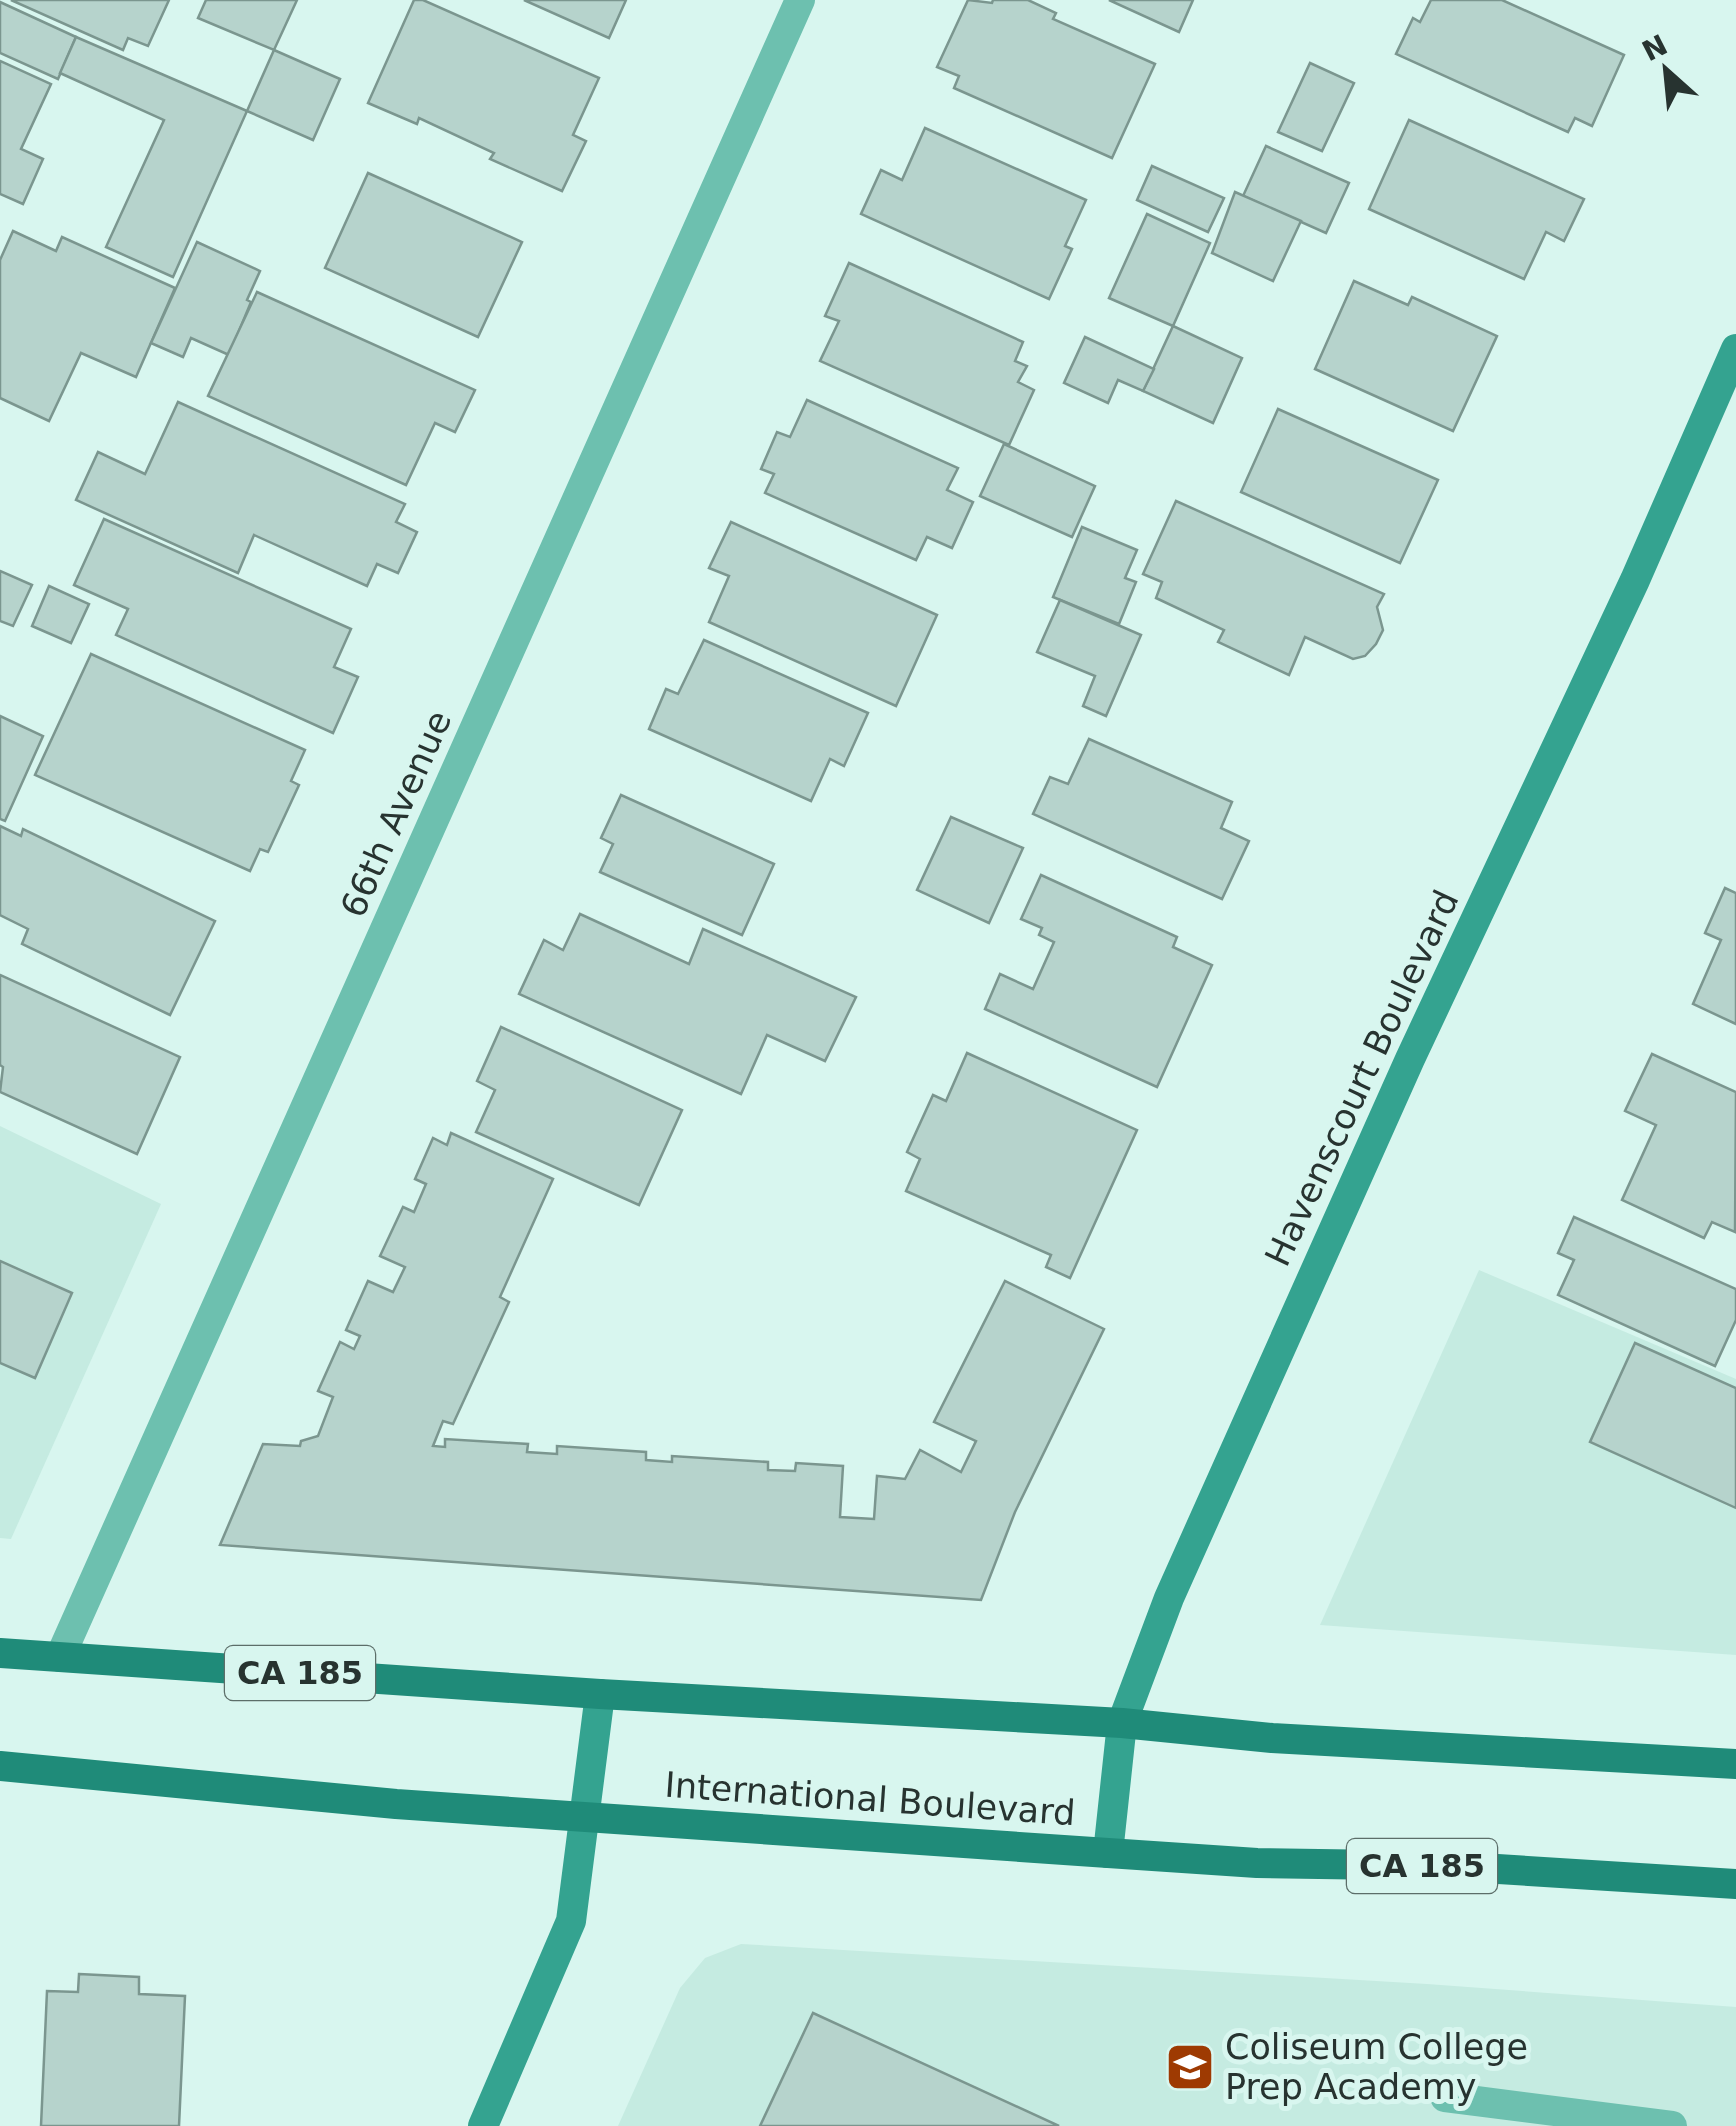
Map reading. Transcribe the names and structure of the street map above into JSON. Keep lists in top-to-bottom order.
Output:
{
  "streets": {
    "main road": ["CA 185", "International Boulevard"],
    "street": ["66th Avenue", "Havenscourt Boulevard"]
  },
  "crossings": [
    ["66th Avenue", "CA 185"],
    ["Havenscourt Boulevard", "CA 185"],
    ["Havenscourt Boulevard", "International Boulevard"]
  ],
  "places": {
    "school or university": ["Coliseum College Prep Academy"]
  },
  "north": "top left"
}
